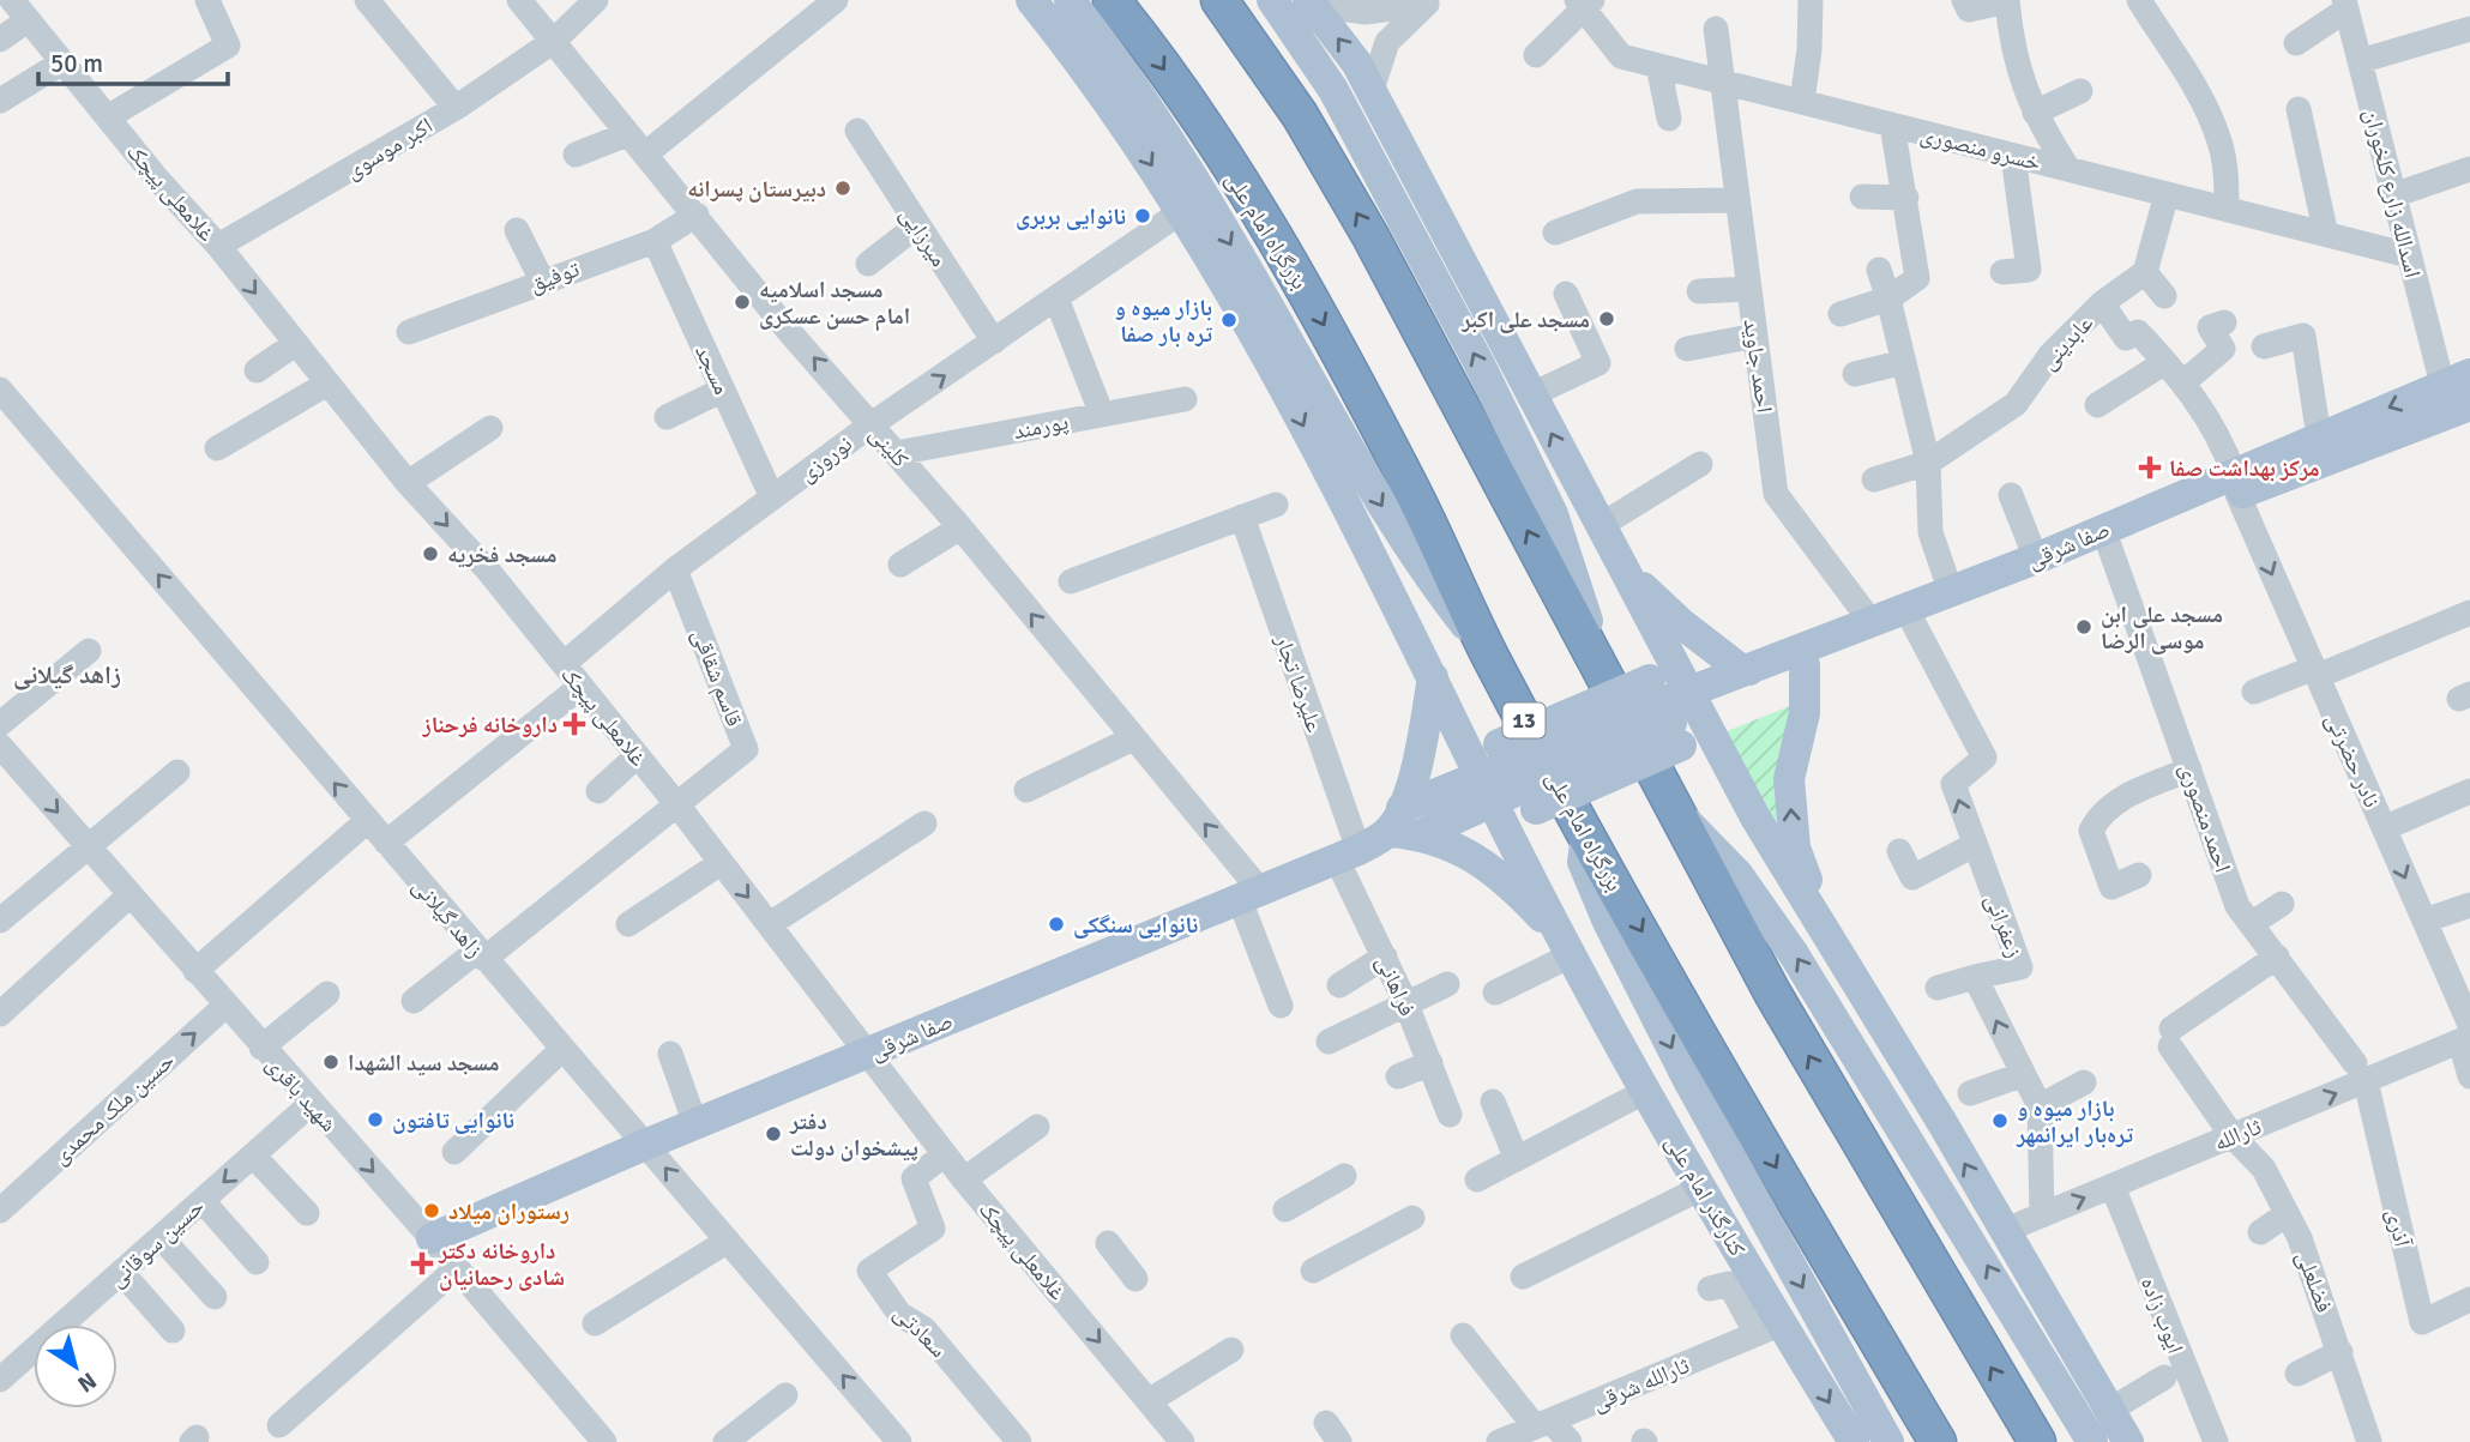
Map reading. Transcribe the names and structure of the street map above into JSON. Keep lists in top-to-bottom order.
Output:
{
  "streets": {
    "highway": ["بزرگراه امام علی", "13"],
    "main road": ["صفا شرقی", "کنارگذر امام علی"],
    "street": [
      "اکبر موسوی",
      "خسرو منصوری",
      "غلامعلی پیچک",
      "اسدالله زارع کلخوران",
      "میرزایی",
      "توفیق",
      "عابدینی",
      "احمد جاوید",
      "مسجد",
      "پورمند",
      "کلینی",
      "نوروزی",
      "قاسم شقاقی",
      "علیرضا تجار",
      "نادر حضرتی",
      "احمد منصوری",
      "زاهد گیلانی",
      "زعفرانی",
      "فراهانی",
      "شهید باقری",
      "حسین ملک محمدی",
      "ثارالله",
      "آذری",
      "حسین سوقانی",
      "فضلعلی",
      "ایوب زاده",
      "سعادتی",
      "ثارالله شرقی"
    ]
  },
  "crossings": [
    ["اکبر موسوی", "غلامعلی پیچک"],
    ["اکبر موسوی", "کلینی"],
    ["خسرو منصوری", "اسدالله زارع کلخوران"],
    ["خسرو منصوری", "احمد جاوید"],
    ["غلامعلی پیچک", "نوروزی"],
    ["غلامعلی پیچک", "صفا شرقی"],
    ["غلامعلی پیچک", "قاسم شقاقی"],
    ["غلامعلی پیچک", "سعادتی"],
    ["اسدالله زارع کلخوران", "صفا شرقی"],
    ["میرزایی", "نوروزی"],
    ["توفیق", "مسجد"],
    ["توفیق", "کلینی"],
    ["عابدینی", "نادر حضرتی"],
    ["احمد جاوید", "صفا شرقی"],
    ["مسجد", "نوروزی"],
    ["پورمند", "کلینی"],
    ["کلینی", "نوروزی"],
    ["کلینی", "صفا شرقی"],
    ["نوروزی", "قاسم شقاقی"],
    ["صفا شرقی", "علیرضا تجار"],
    ["صفا شرقی", "نادر حضرتی"],
    ["صفا شرقی", "احمد منصوری"],
    ["صفا شرقی", "زاهد گیلانی"],
    ["صفا شرقی", "زعفرانی"],
    ["صفا شرقی", "فراهانی"],
    ["صفا شرقی", "شهید باقری"],
    ["صفا شرقی", "کنارگذر امام علی"],
    ["علیرضا تجار", "فراهانی"],
    ["نادر حضرتی", "ثارالله"],
    ["احمد منصوری", "ثارالله"],
    ["احمد منصوری", "آذری"],
    ["احمد منصوری", "فضلعلی"],
    ["شهید باقری", "حسین ملک محمدی"],
    ["شهید باقری", "حسین سوقانی"],
    ["ثارالله", "آذری"],
    ["ثارالله", "فضلعلی"],
    ["ثارالله", "ایوب زاده"],
    ["کنارگذر امام علی", "ثارالله شرقی"]
  ],
  "one_way": [
    "غلامعلی پیچک",
    "کلینی",
    "زاهد گیلانی",
    "زعفرانی"
  ],
  "districts": ["زاهد گیلانی"],
  "places": {
    "other": [
      "دبیرستان پسرانه",
      "نانوایی بربری",
      "مسجد اسلامیه امام حسن عسکری",
      "مسجد علی اکبر",
      "بازار میوه و تره بار صفا",
      "مسجد فخریه",
      "مسجد علی ابن موسی الرضا",
      "نانوایی سنگکی",
      "مسجد سید الشهدا",
      "نانوایی تافتون",
      "بازار میوه و تره‌بار ایرانمهر",
      "دفتر پیشخوان دولت",
      "رستوران میلاد"
    ],
    "health": ["مرکز بهداشت صفا", "داروخانه فرحناز", "داروخانه دکتر شادی رحمانیان"]
  },
  "scale_bar": "50 m",
  "north": "bottom right"
}
